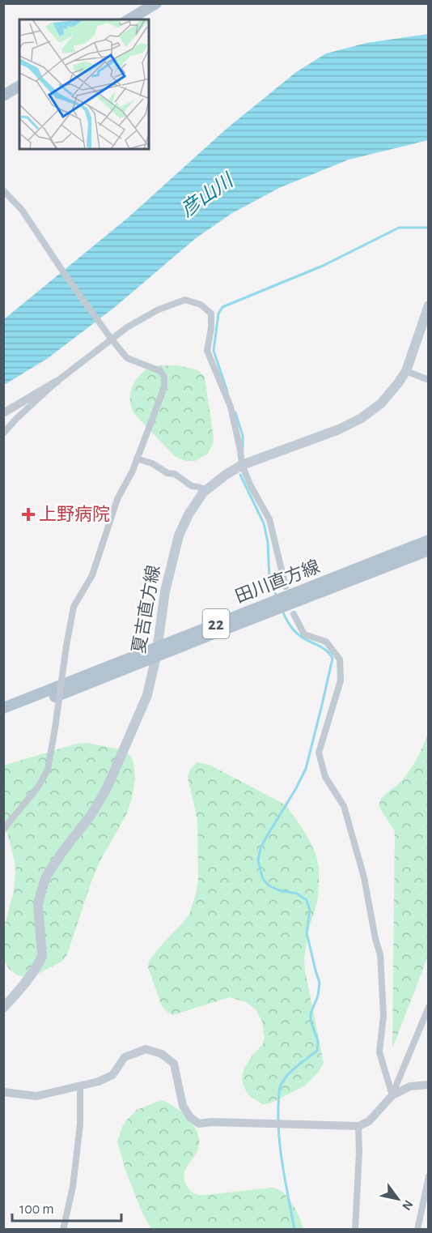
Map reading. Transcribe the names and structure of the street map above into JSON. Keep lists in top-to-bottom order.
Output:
{
  "streets": {
    "main road": ["田川直方線", "夏吉直方線", "22"]
  },
  "crossings": [
    ["田川直方線", "夏吉直方線"]
  ],
  "water": ["彦山川"],
  "places": {
    "health": ["上野病院"]
  },
  "scale_bar": "100 m",
  "north": "bottom right"
}
